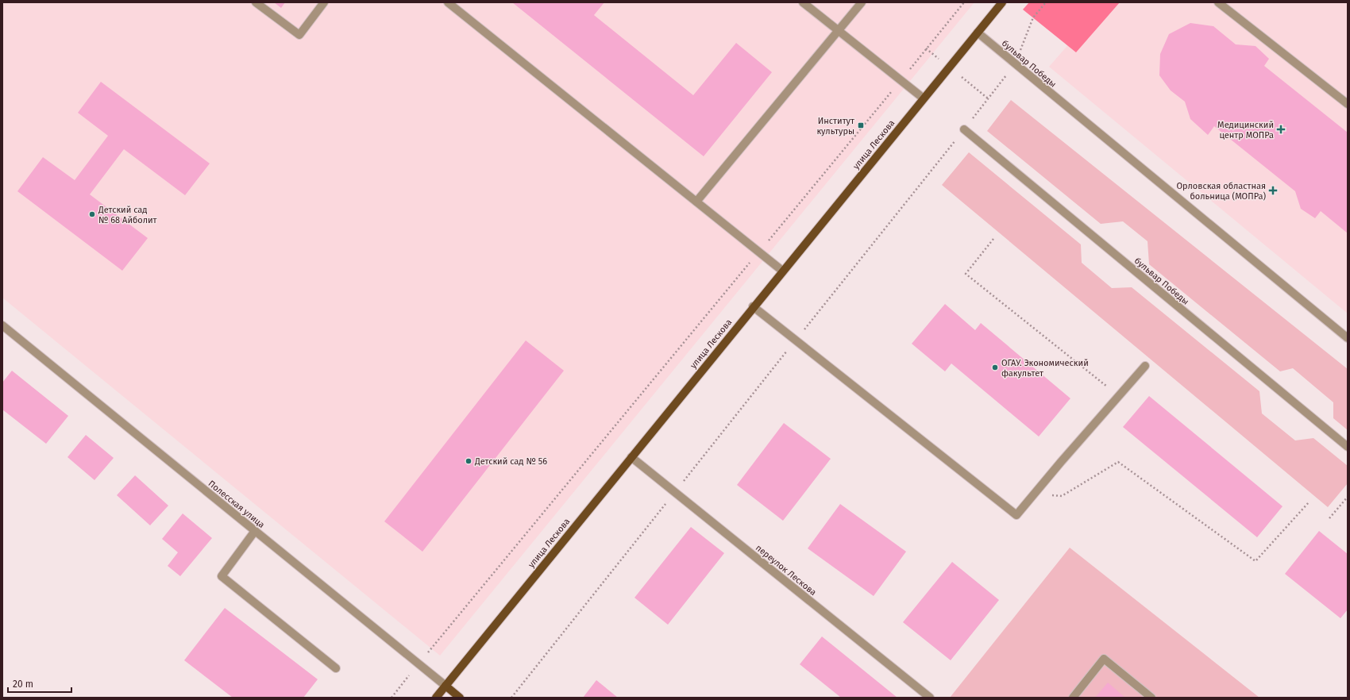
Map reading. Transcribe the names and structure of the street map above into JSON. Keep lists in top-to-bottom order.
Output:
{
  "streets": {
    "main road": ["улица Лескова", "Полесская улица"],
    "street": ["бульвар Победы", "переулок Лескова"]
  },
  "crossings": [
    ["бульвар Победы", "улица Лескова"],
    ["улица Лескова", "Полесская улица"],
    ["улица Лескова", "переулок Лескова"]
  ],
  "places": {
    "transit": ["Институт культуры"],
    "health": ["Медицинский центр МОПРа", "Орловская областная больница (МОПРа)"],
    "other": ["Детский сад № 68 Айболит", "ОГАУ. Экономический факультет", "Детский сад № 56"]
  },
  "scale_bar": "20 m"
}
